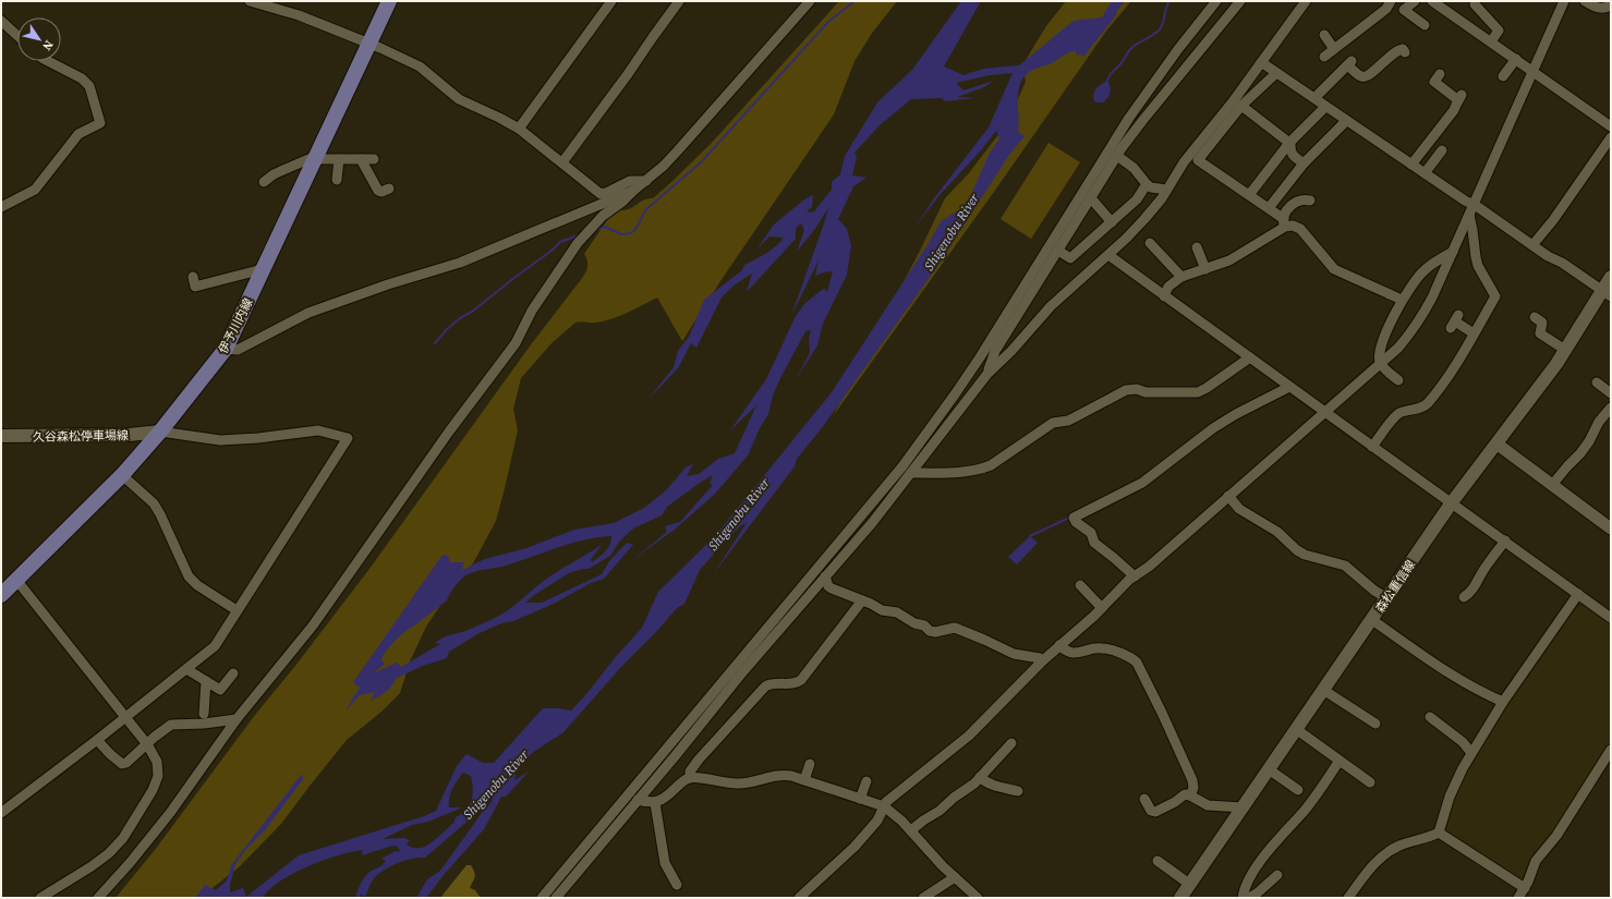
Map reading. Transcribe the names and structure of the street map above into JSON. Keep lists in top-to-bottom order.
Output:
{
  "streets": {
    "main road": ["伊予川内線", "久谷森松停車場線", "森松重信線"]
  },
  "crossings": [
    ["伊予川内線", "久谷森松停車場線"]
  ],
  "water": ["Shigenobu River"],
  "north": "bottom right"
}
